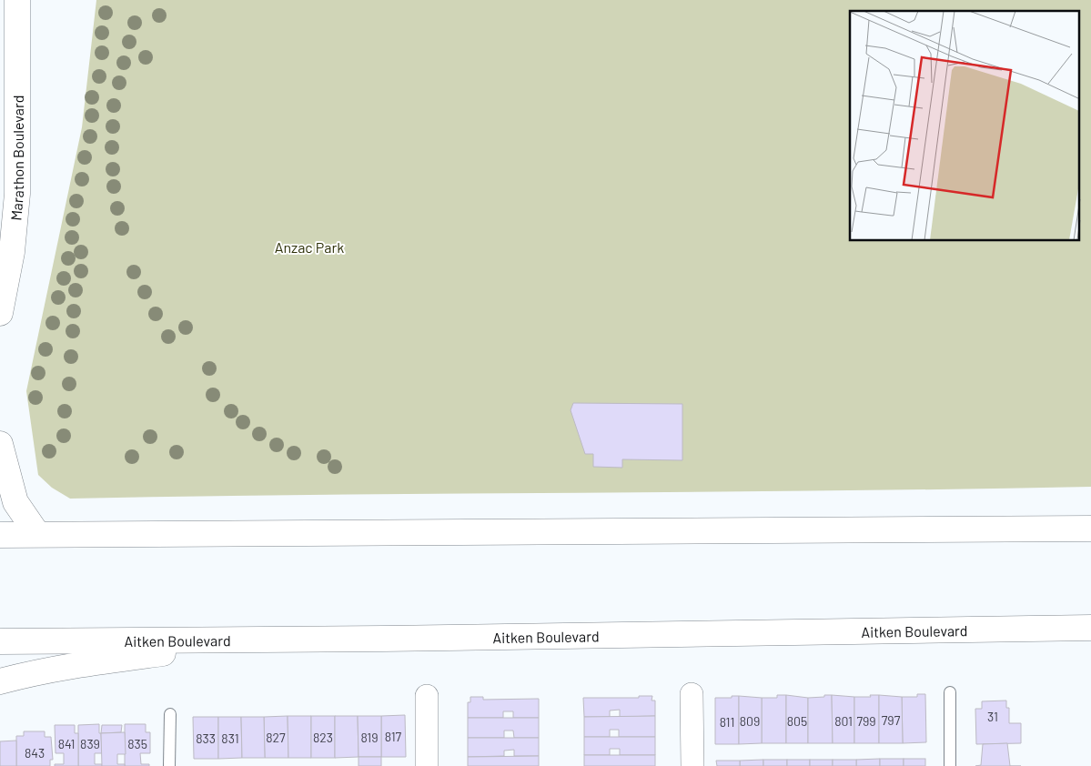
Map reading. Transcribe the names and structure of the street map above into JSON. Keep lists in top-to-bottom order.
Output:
{
  "streets": {
    "main road": ["Marathon Boulevard", "Aitken Boulevard"]
  },
  "parks": ["Anzac Park"],
  "house_numbers": [
    "31",
    "797",
    "809",
    "805",
    "801",
    "799",
    "811",
    "817",
    "827",
    "823",
    "819",
    "833",
    "831",
    "841",
    "839",
    "835",
    "843"
  ]
}
